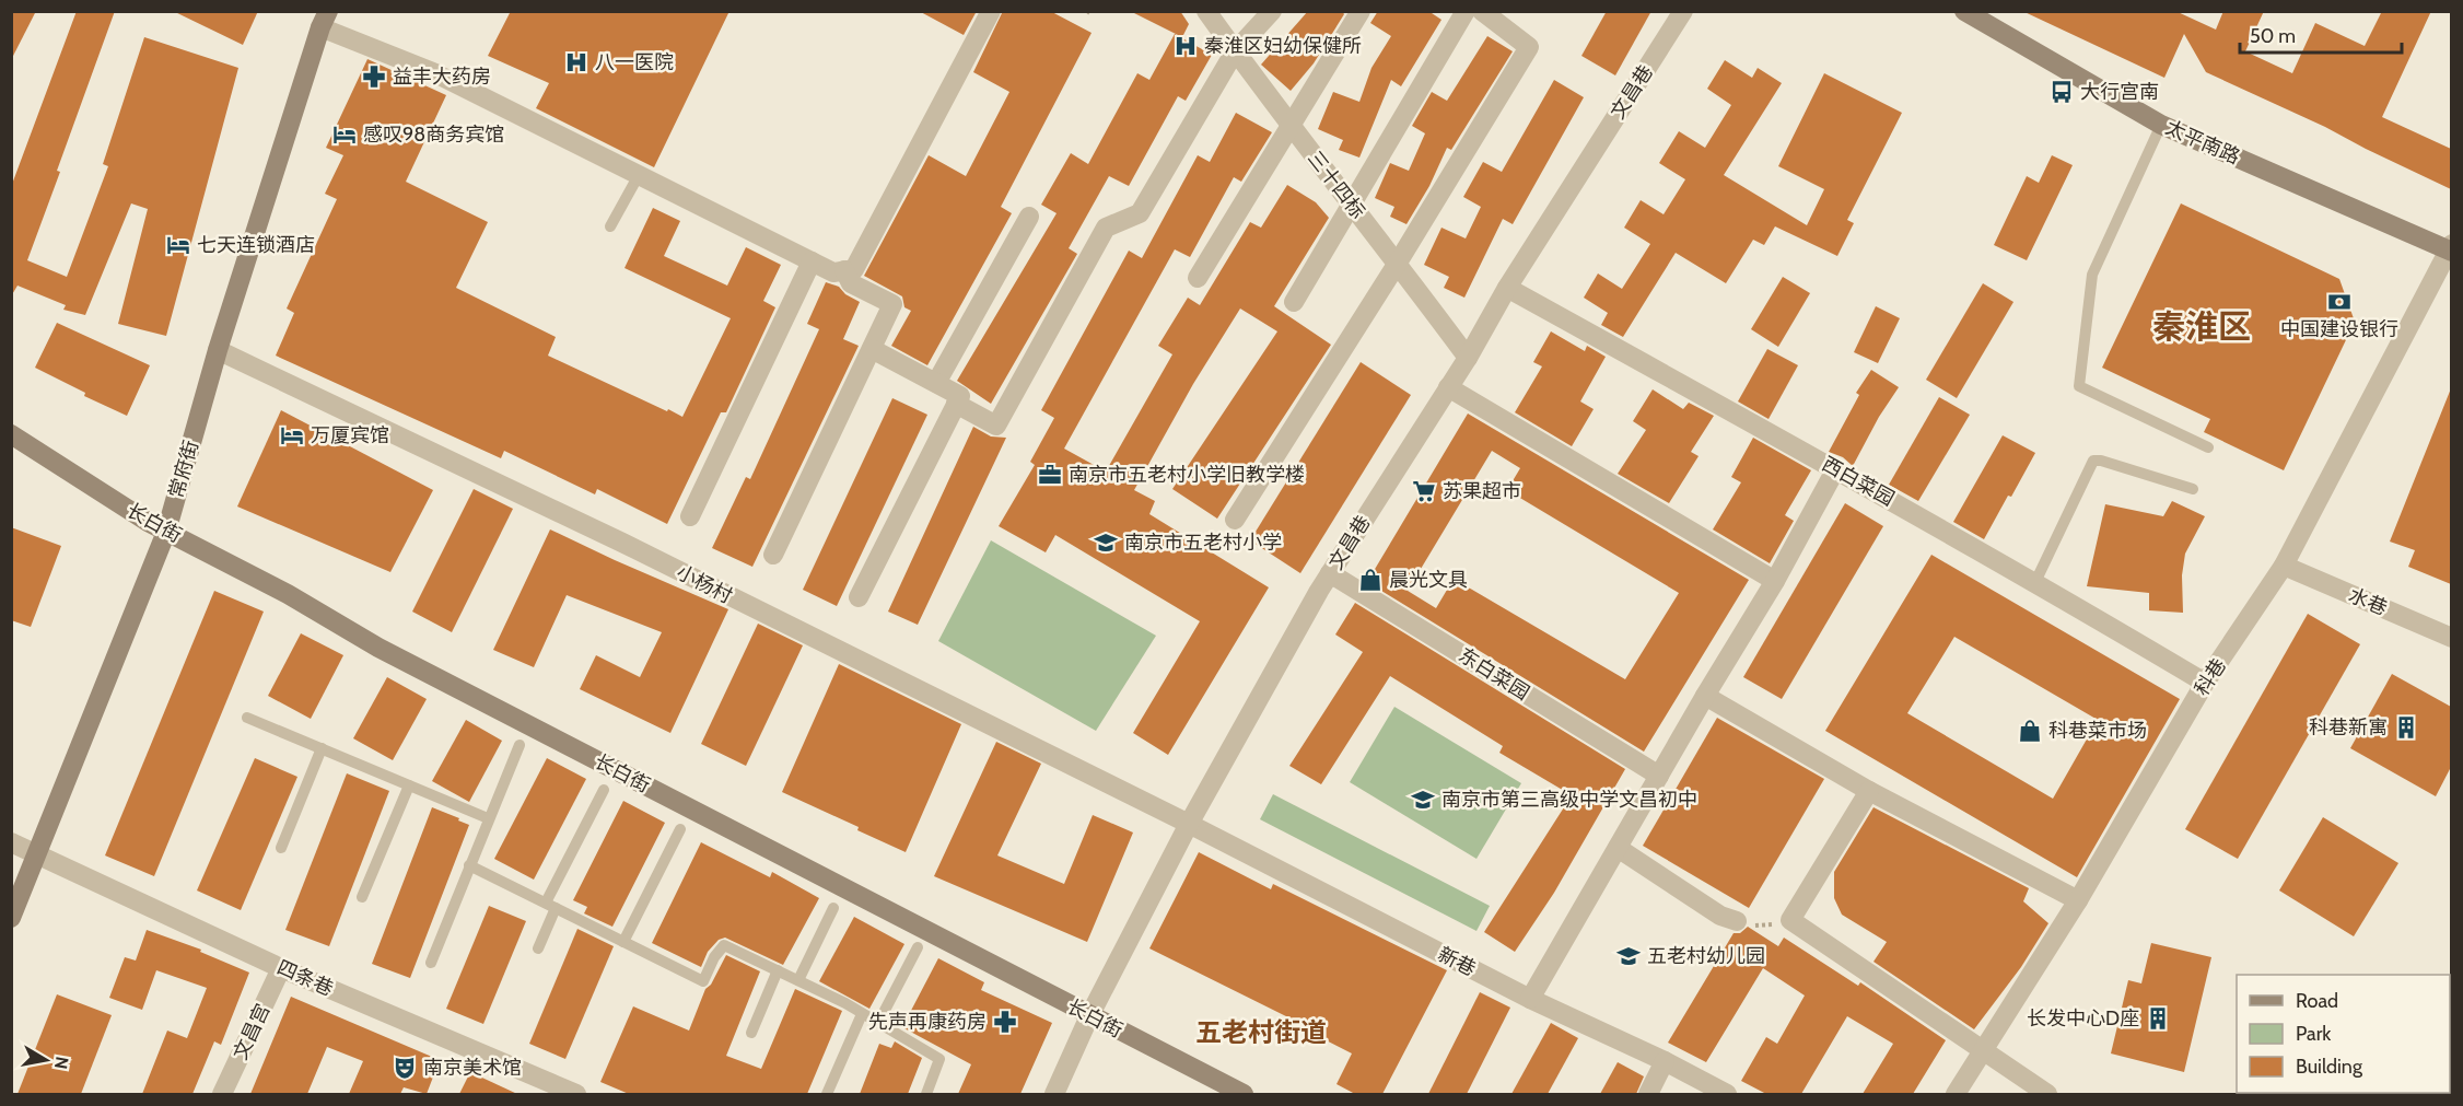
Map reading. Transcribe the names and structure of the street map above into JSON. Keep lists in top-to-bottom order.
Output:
{
  "streets": {
    "main road": ["太平南路", "常府街", "长白街"],
    "street": [
      "文昌巷",
      "三十四标",
      "西白菜园",
      "小杨村",
      "水巷",
      "东白菜园",
      "科巷",
      "新巷",
      "四条巷",
      "文昌宫"
    ]
  },
  "crossings": [
    ["文昌巷", "三十四标"],
    ["文昌巷", "西白菜园"],
    ["文昌巷", "长白街"],
    ["文昌巷", "小杨村"],
    ["文昌巷", "东白菜园"],
    ["文昌巷", "新巷"],
    ["太平南路", "科巷"],
    ["常府街", "长白街"],
    ["常府街", "小杨村"],
    ["常府街", "四条巷"],
    ["西白菜园", "科巷"],
    ["小杨村", "新巷"],
    ["水巷", "科巷"],
    ["四条巷", "文昌宫"]
  ],
  "districts": ["秦淮区", "五老村街道"],
  "places": {
    "hospital": ["秦淮区妇幼保健所", "八一医院"],
    "pharmacy": ["益丰大药房", "先声再康药房"],
    "bus stop": ["大行宫南"],
    "hotel": ["感叹98商务宾馆", "七天连锁酒店", "万厦宾馆"],
    "bank": ["中国建设银行"],
    "office": ["南京市五老村小学旧教学楼"],
    "supermarket": ["苏果超市"],
    "school or university": ["南京市五老村小学", "南京市第三高级中学文昌初中", "五老村幼儿园"],
    "shop": ["晨光文具", "科巷菜市场"],
    "building": ["科巷新寓", "长发中心D座"],
    "theatre": ["南京美术馆"]
  },
  "legend": ["Road", "Park", "Building"],
  "scale_bar": "50 m",
  "north": "right"
}
